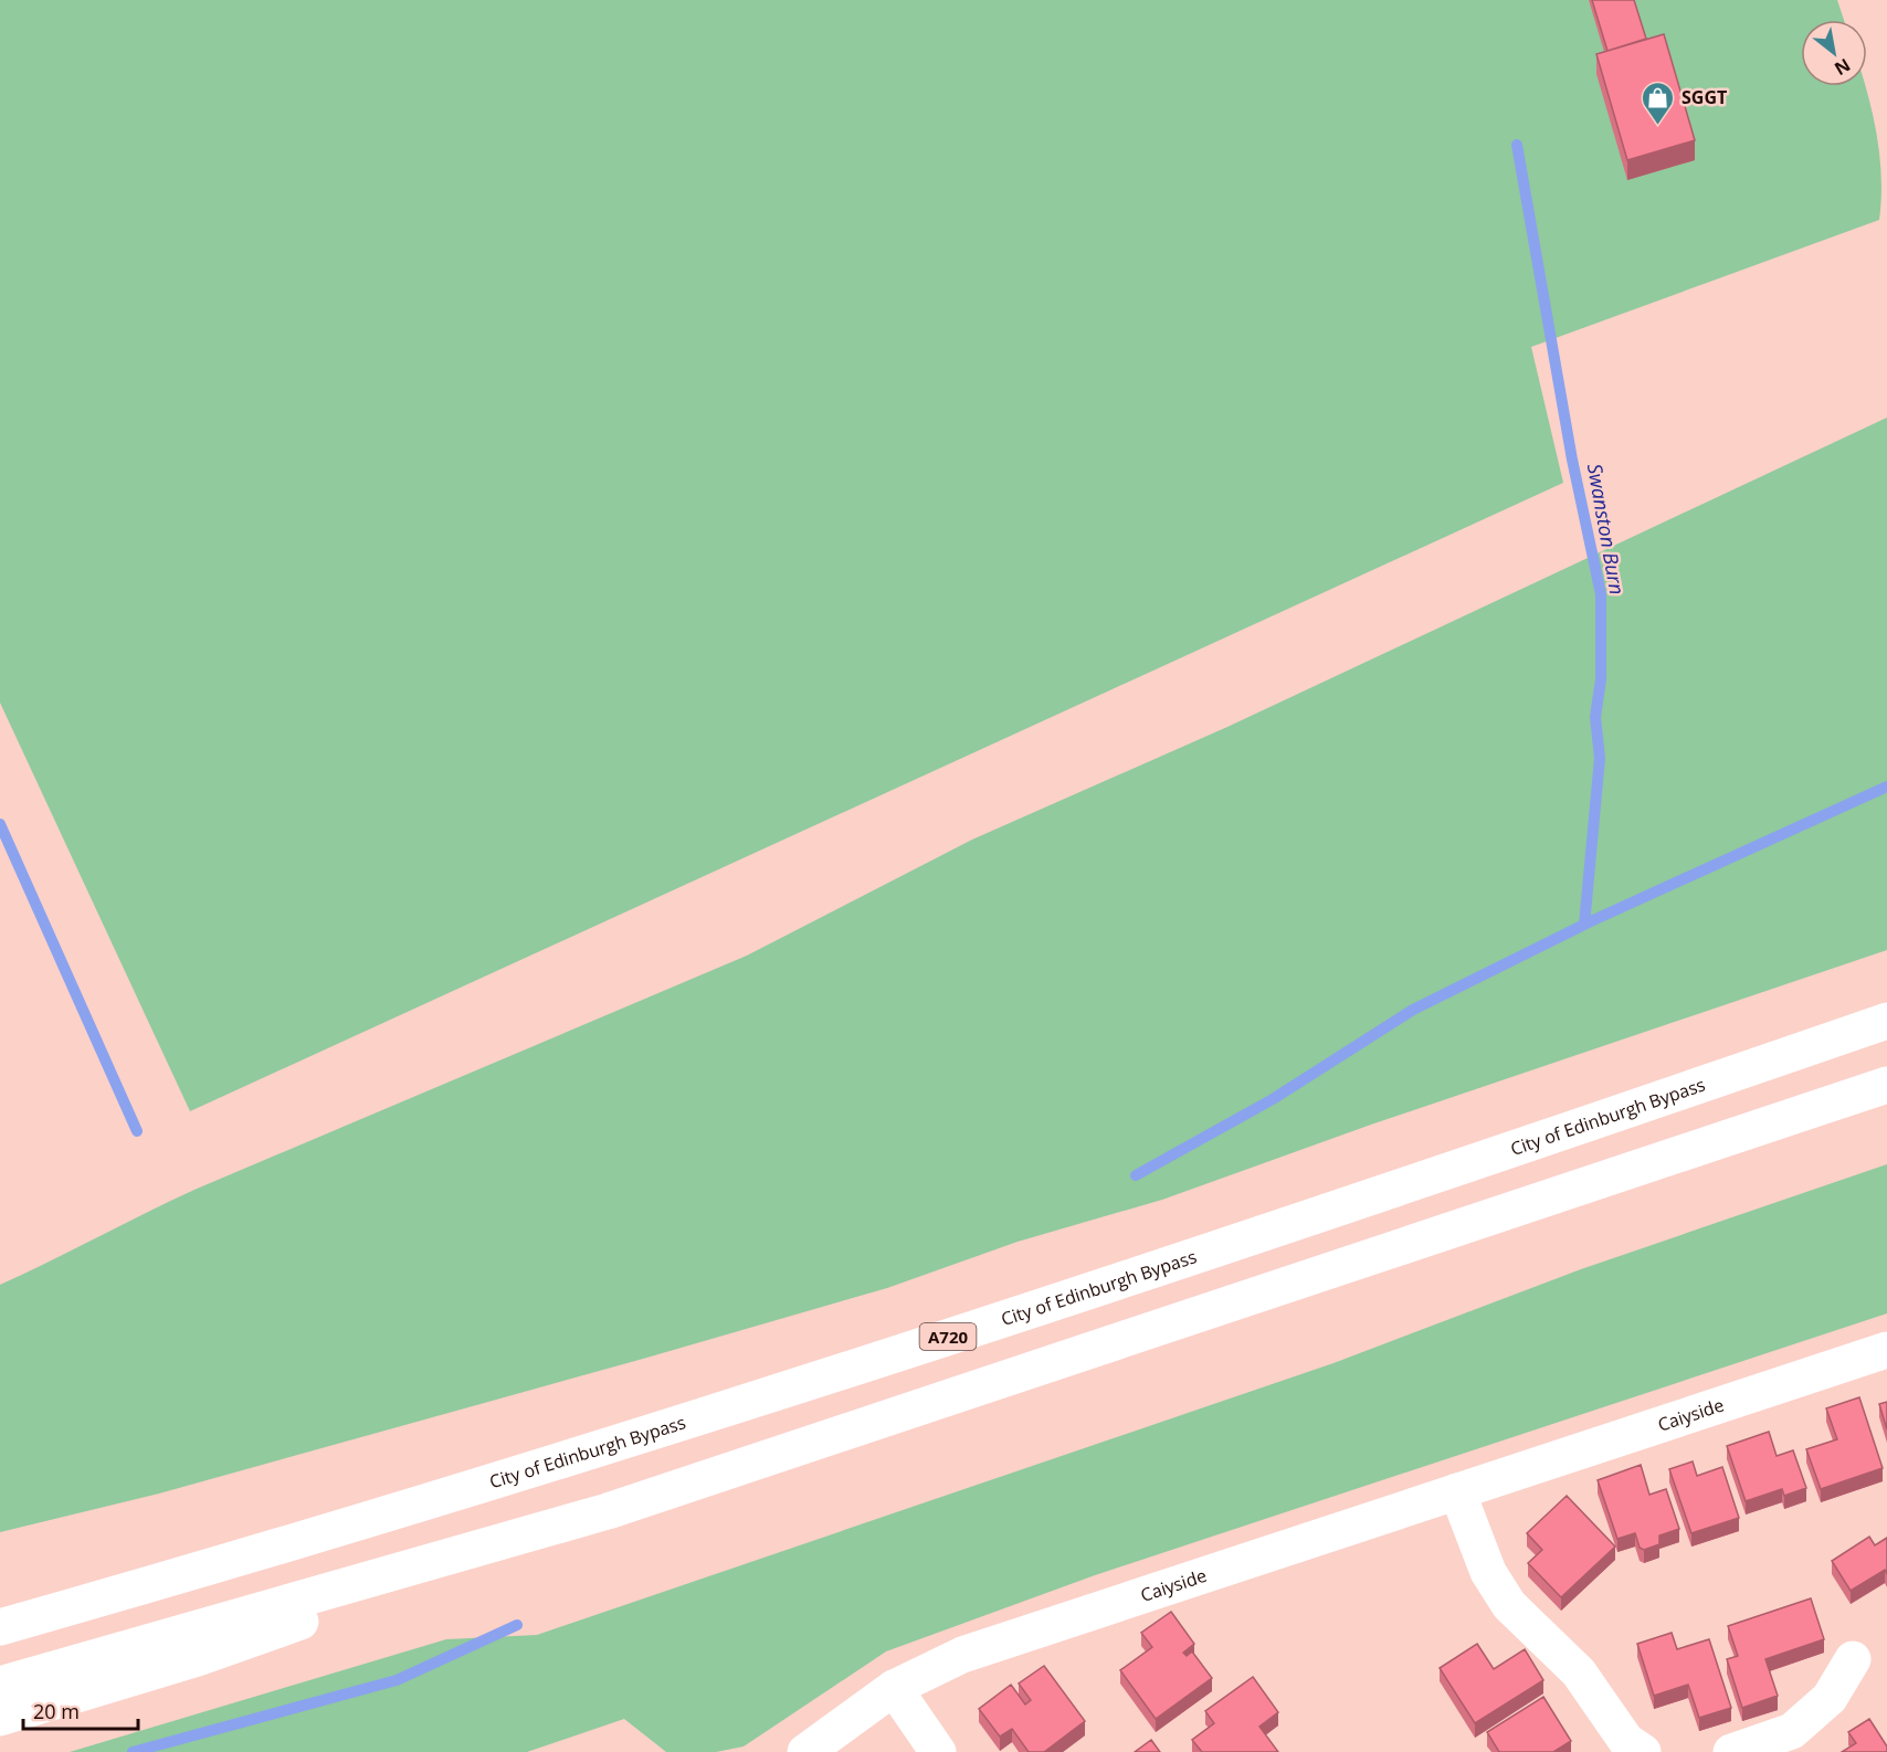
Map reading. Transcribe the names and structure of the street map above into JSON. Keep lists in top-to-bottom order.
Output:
{
  "streets": {
    "main road": ["City of Edinburgh Bypass", "A720", "Caiyside"]
  },
  "water": ["Swanston Burn"],
  "places": {
    "shop": ["SGGT"]
  },
  "scale_bar": "20 m",
  "north": "bottom right"
}
